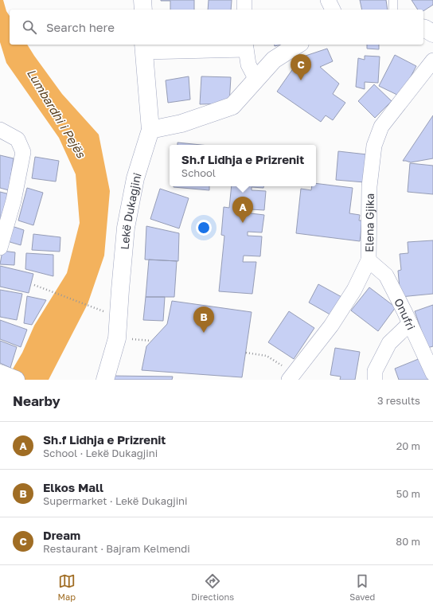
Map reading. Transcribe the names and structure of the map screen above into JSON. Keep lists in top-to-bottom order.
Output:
{
  "streets": {
    "street": ["Lekë Dukagjini", "Elena Gjika", "Onufri"]
  },
  "crossings": [
    ["Elena Gjika", "Onufri"]
  ],
  "water": ["Lumbardhi i Pejës"],
  "page": {
    "search": "Search here",
    "pins": ["C", "A", "B"],
    "popup": ["Sh.f Lidhja e Prizrenit", "School"],
    "heading": ["Nearby", "3 results"],
    "list": [
      {
        "mark": "A",
        "name": "Sh.f Lidhja e Prizrenit",
        "note": "School · Lekë Dukagjini",
        "value": "20 m"
      },
      {
        "mark": "B",
        "name": "Elkos Mall",
        "note": "Supermarket · Lekë Dukagjini",
        "value": "50 m"
      },
      {
        "mark": "C",
        "name": "Dream",
        "note": "Restaurant · Bajram Kelmendi",
        "value": "80 m"
      }
    ],
    "nav": ["Map", "Directions", "Saved"]
  }
}
